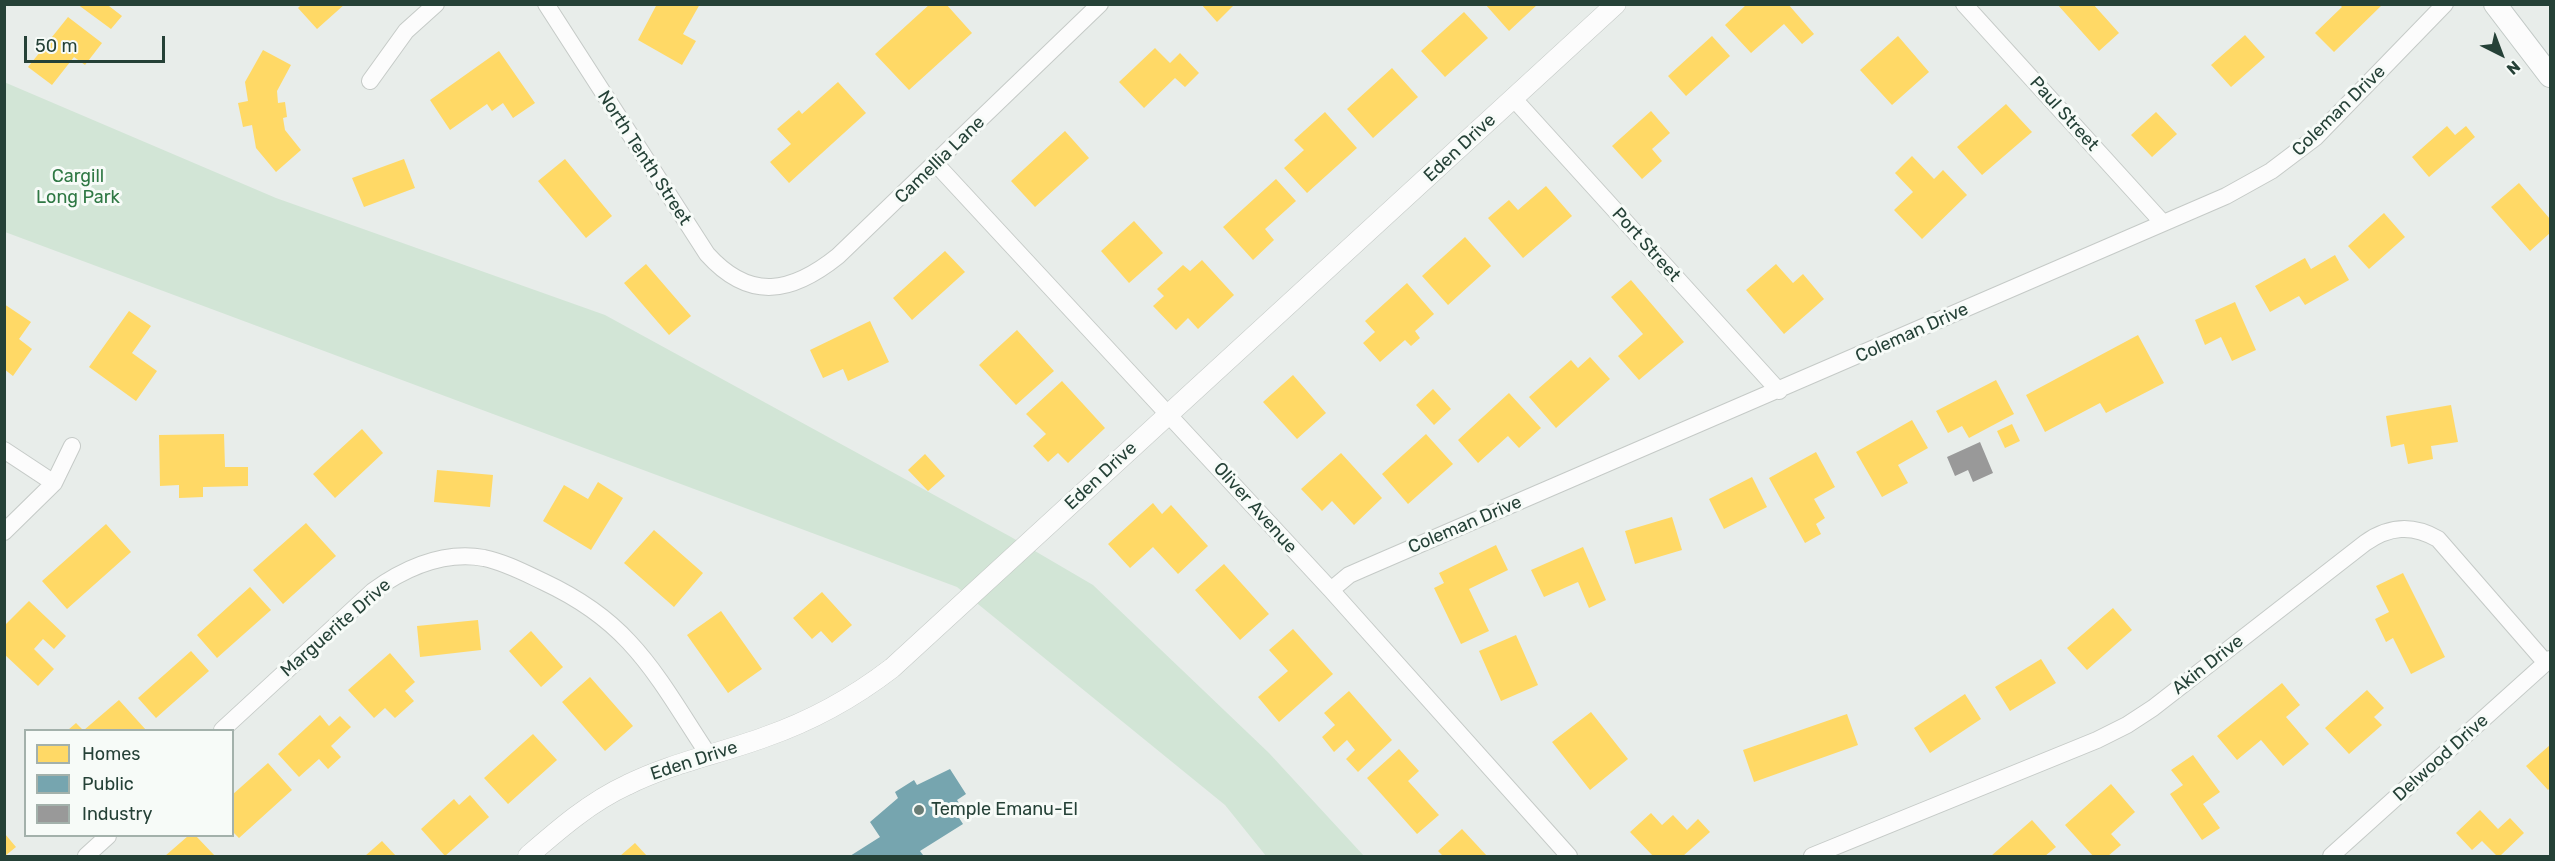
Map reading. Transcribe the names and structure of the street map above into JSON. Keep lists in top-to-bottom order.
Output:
{
  "streets": {
    "street": [
      "Coleman Drive",
      "Paul Street",
      "Eden Drive",
      "North Tenth Street",
      "Camellia Lane",
      "Port Street",
      "Oliver Avenue",
      "Marguerite Drive",
      "Akin Drive",
      "Delwood Drive"
    ]
  },
  "crossings": [
    ["Coleman Drive", "Paul Street"],
    ["Coleman Drive", "Port Street"],
    ["Coleman Drive", "Oliver Avenue"],
    ["Eden Drive", "Port Street"],
    ["Eden Drive", "Oliver Avenue"],
    ["Eden Drive", "Marguerite Drive"],
    ["North Tenth Street", "Camellia Lane"],
    ["Camellia Lane", "Oliver Avenue"],
    ["Akin Drive", "Delwood Drive"]
  ],
  "parks": ["Cargill Long Park"],
  "places": ["Temple Emanu-El"],
  "legend": ["Homes", "Public", "Industry"],
  "scale_bar": "50 m",
  "north": "bottom right"
}
